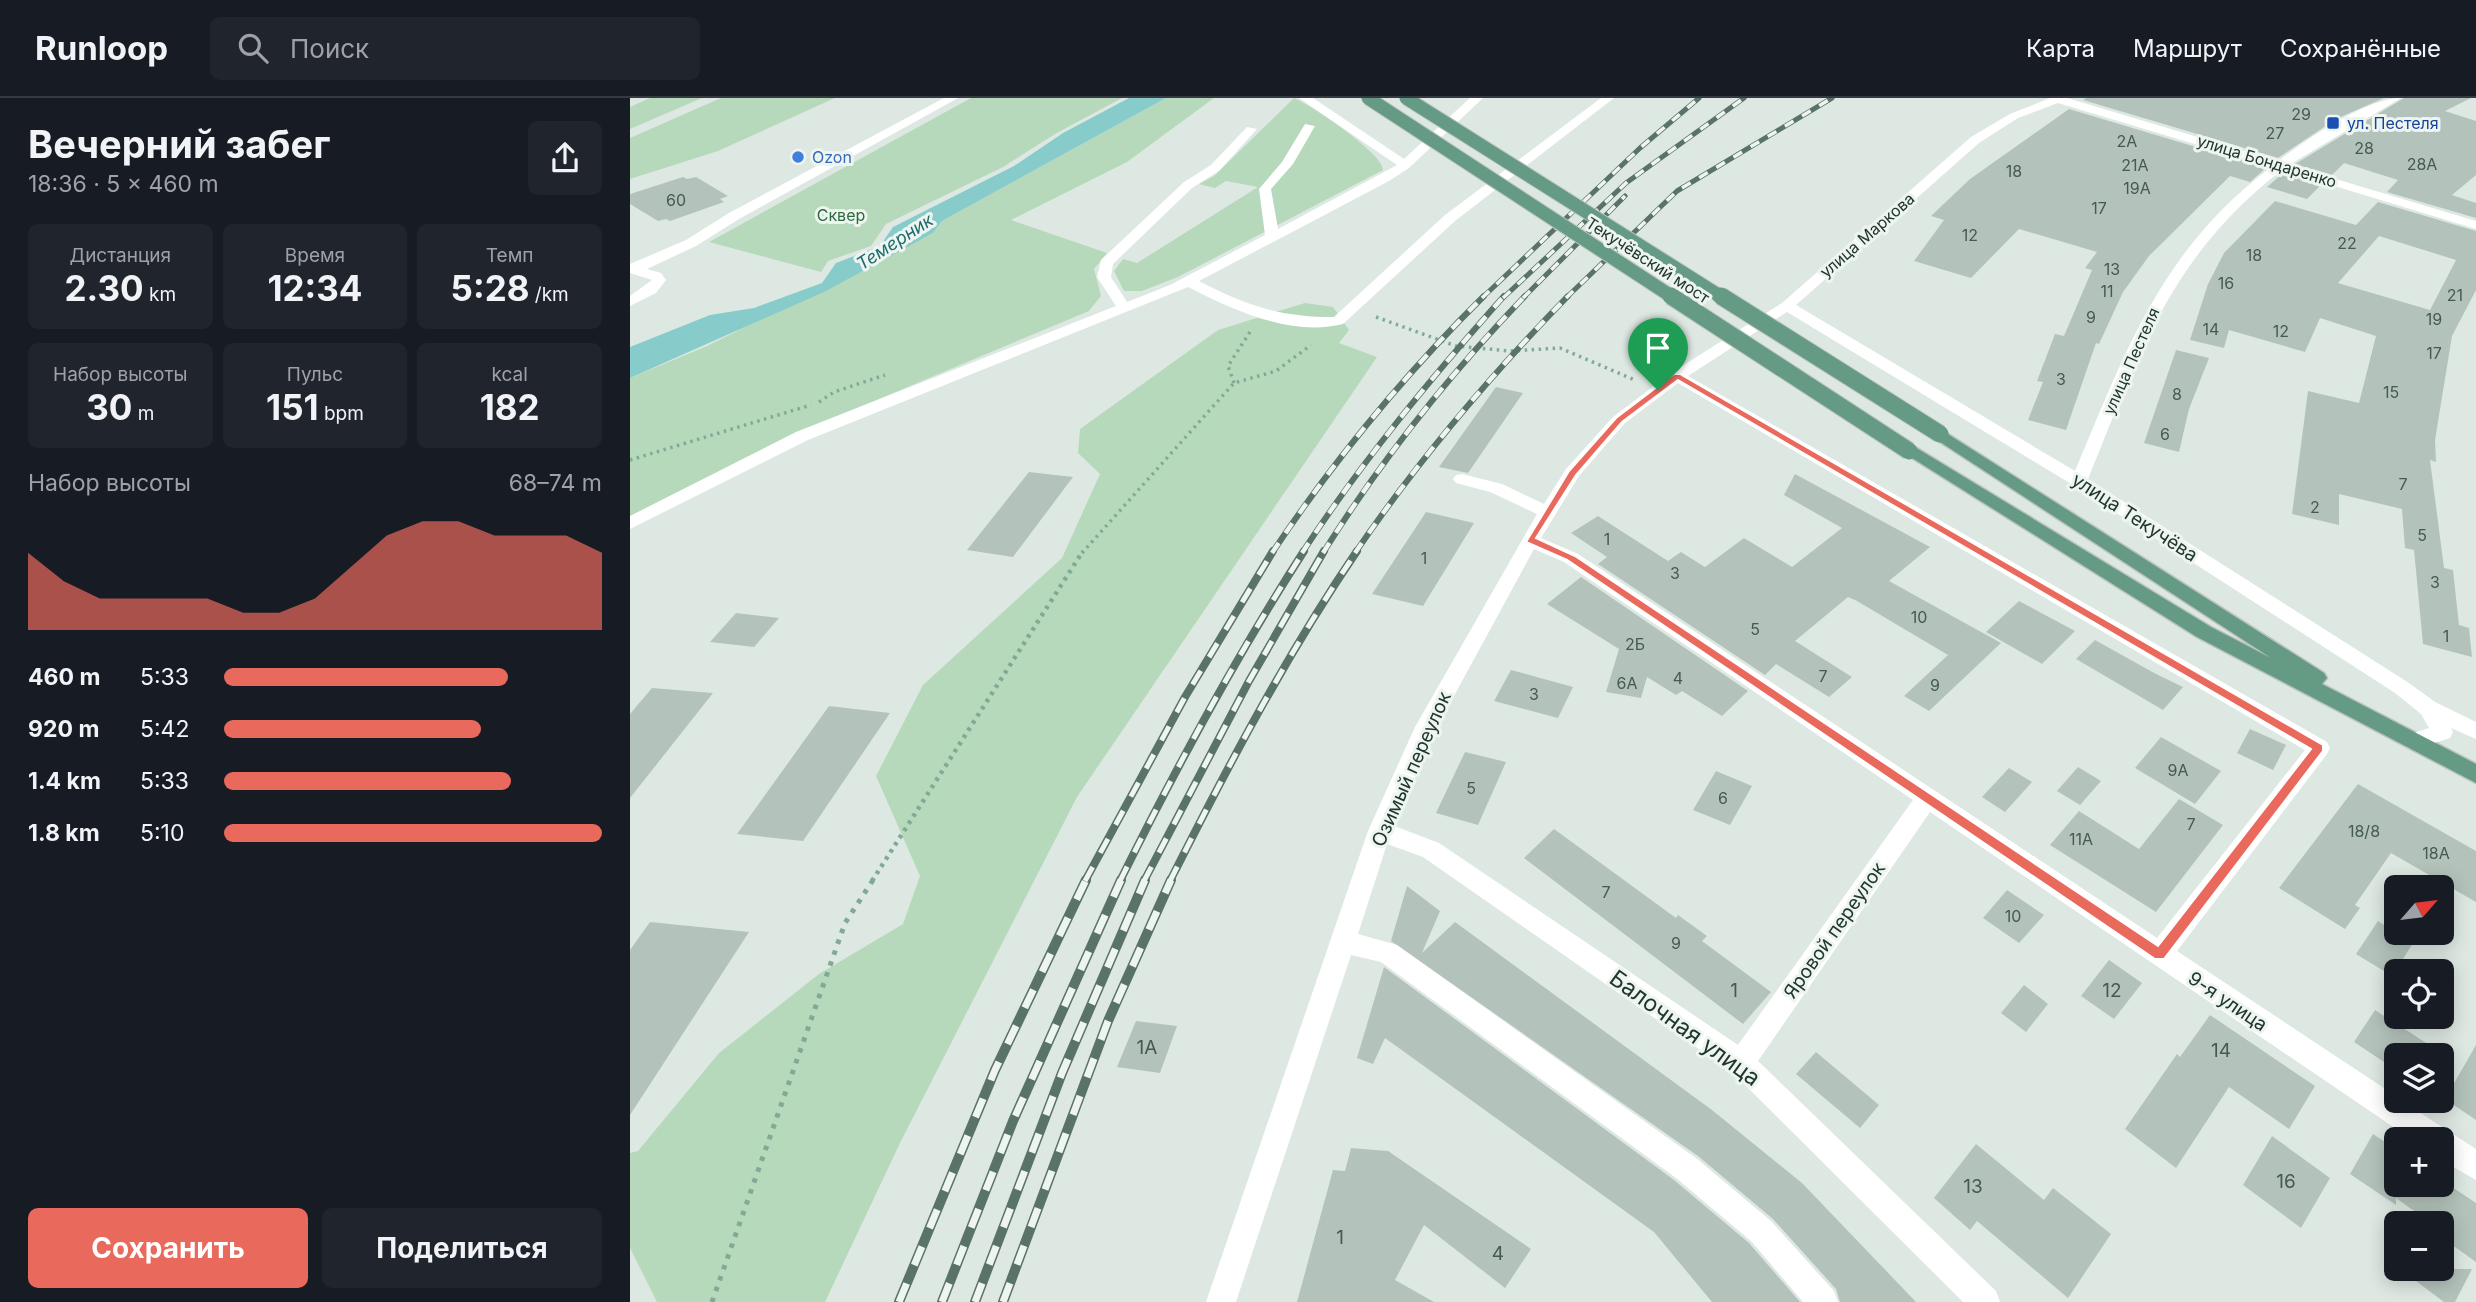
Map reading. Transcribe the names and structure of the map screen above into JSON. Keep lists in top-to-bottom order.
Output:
{
  "streets": {
    "main road": ["Текучёвский мост"],
    "street": [
      "улица Бондаренко",
      "улица Маркова",
      "улица Пестеля",
      "улица Текучёва",
      "Озимый переулок",
      "Яровой переулок",
      "9-я улица",
      "Балочная улица"
    ]
  },
  "crossings": [
    ["улица Бондаренко", "улица Маркова"],
    ["улица Бондаренко", "улица Пестеля"],
    ["улица Маркова", "улица Текучёва"],
    ["улица Маркова", "Озимый переулок"],
    ["улица Пестеля", "улица Текучёва"],
    ["Озимый переулок", "9-я улица"],
    ["Озимый переулок", "Балочная улица"],
    ["Яровой переулок", "9-я улица"],
    ["Яровой переулок", "Балочная улица"]
  ],
  "water": ["Темерник"],
  "parks": ["Сквер"],
  "places": {
    "transit": ["ул. Пестеля"],
    "other": ["Ozon"]
  },
  "house_numbers": [
    "29",
    "27",
    "2А",
    "28",
    "28А",
    "21А",
    "18",
    "19А",
    "60",
    "17",
    "12",
    "22",
    "18",
    "13",
    "16",
    "11",
    "21",
    "9",
    "19",
    "14",
    "12",
    "17",
    "3",
    "15",
    "8",
    "6",
    "7",
    "2",
    "5",
    "1",
    "1",
    "3",
    "3",
    "10",
    "5",
    "1",
    "2Б",
    "7",
    "4",
    "6А",
    "9",
    "3",
    "9А",
    "5",
    "6",
    "7",
    "18/8",
    "11А",
    "18А",
    "7",
    "10",
    "9",
    "1",
    "12",
    "1А",
    "14",
    "16",
    "13",
    "1",
    "4"
  ],
  "north": "top right",
  "page": {
    "header": "Runloop",
    "search": "Поиск",
    "nav": ["Карта", "Маршрут", "Сохранённые"],
    "heading": ["Вечерний забег", "18:36 · 5 × 460 m"],
    "stats": [
      ["Дистанция", "2.30 km"],
      ["Время", "12:34"],
      ["Темп", "5:28 /km"],
      ["Набор высоты", "30 m"],
      ["Пульс", "151 bpm"],
      ["kcal", "182"]
    ],
    "chart": ["Набор высоты", "68–74 m"],
    "list": [
      {
        "name": "460 m",
        "note": "5:33"
      },
      {
        "name": "920 m",
        "note": "5:42"
      },
      {
        "name": "1.4 km",
        "note": "5:33"
      },
      {
        "name": "1.8 km",
        "note": "5:10"
      }
    ],
    "map_buttons": ["+", "−"],
    "buttons": ["Сохранить", "Поделиться"]
  }
}
